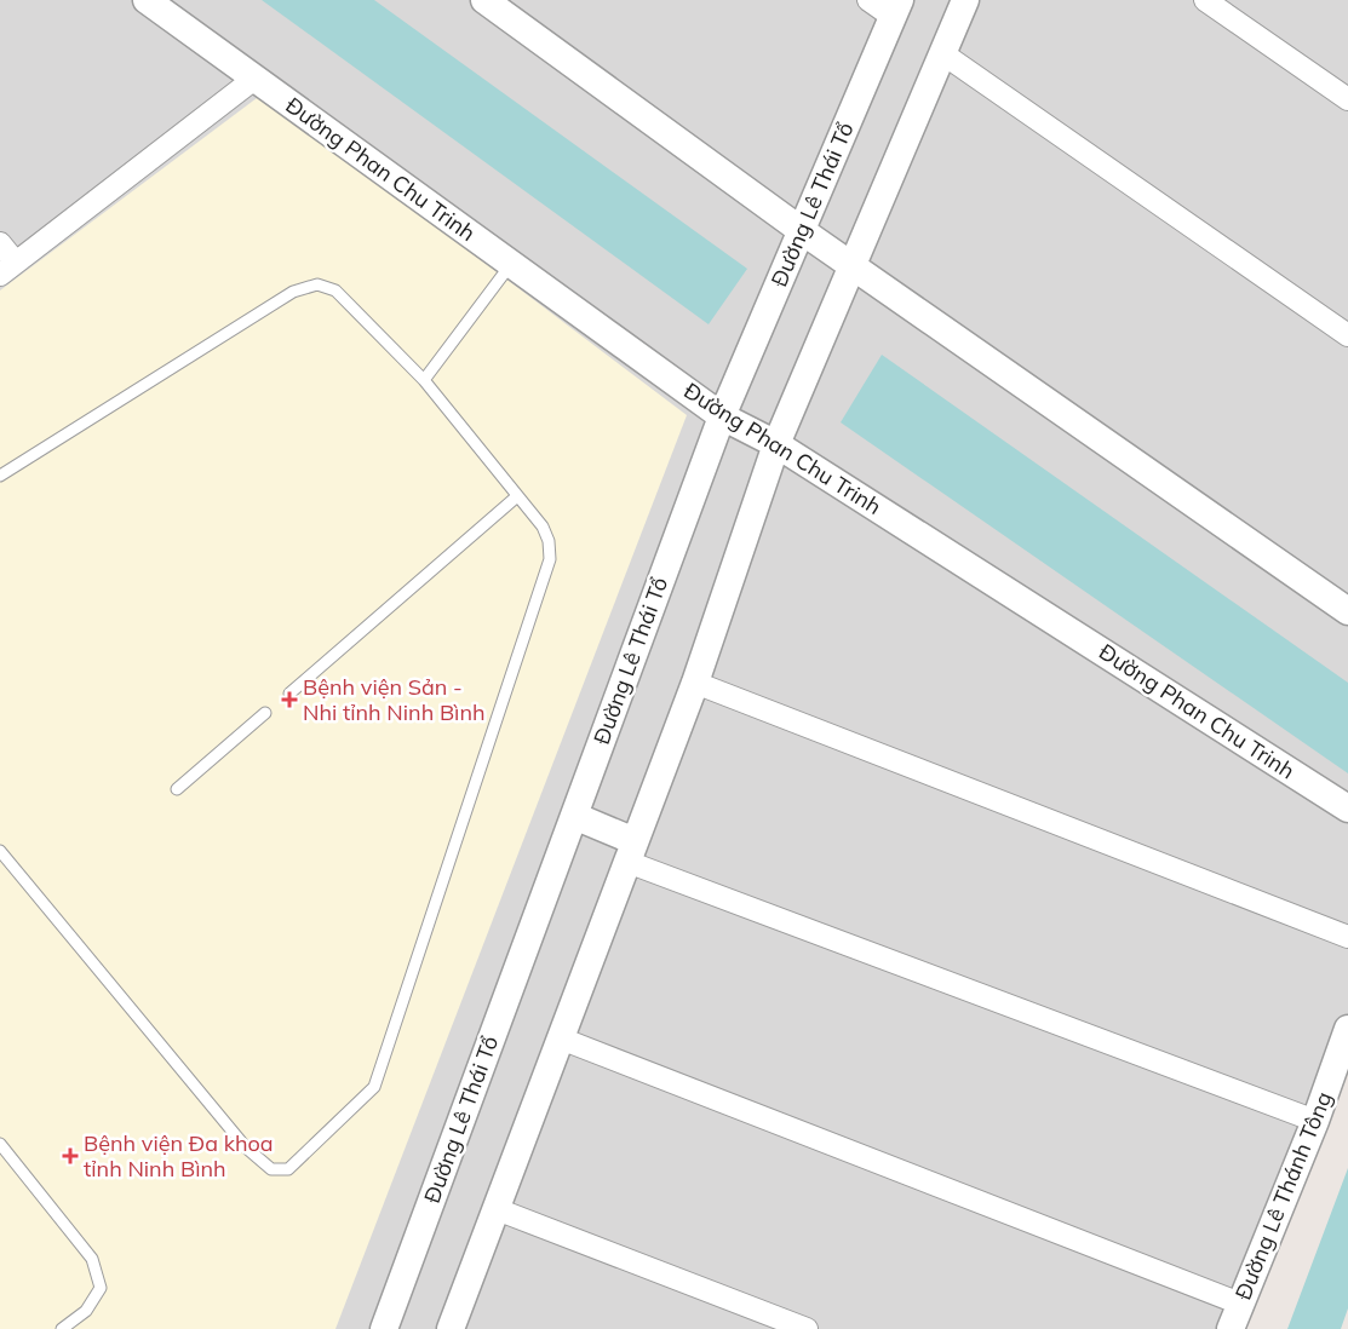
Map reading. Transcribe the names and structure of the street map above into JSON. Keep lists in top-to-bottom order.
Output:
{
  "streets": {
    "street": ["Đường Phan Chu Trinh", "Đường Lê Thái Tổ", "Đường Lê Thánh Tông"]
  },
  "crossings": [
    ["Đường Phan Chu Trinh", "Đường Lê Thái Tổ"]
  ],
  "places": {
    "health": ["Bệnh viện Sản - Nhi tỉnh Ninh Bình", "Bệnh viện Đa khoa tỉnh Ninh Bình"]
  }
}
